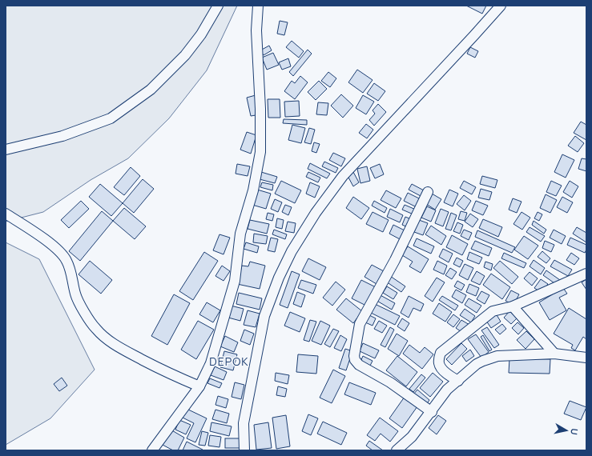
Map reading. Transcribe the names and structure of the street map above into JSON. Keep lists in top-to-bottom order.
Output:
{
  "districts": ["DEPOK"],
  "north": "right"
}
